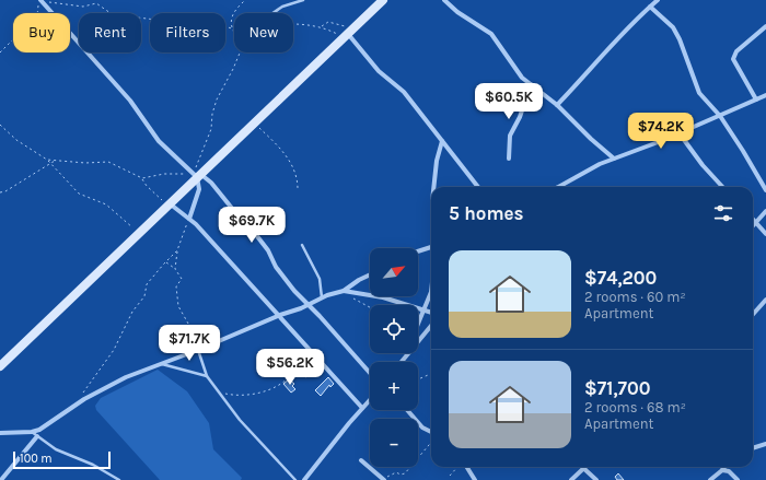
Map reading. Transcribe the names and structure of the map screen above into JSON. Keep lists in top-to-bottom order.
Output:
{
  "scale_bar": "100 m",
  "north": "top right",
  "page": {
    "chip": [
      "Buy",
      "Rent",
      "Filters",
      "New"
    ],
    "price": [
      "$60.5K",
      "$74.2K",
      "$69.7K",
      "$71.7K",
      "$56.2K"
    ],
    "heading": "5 homes",
    "list": [
      {
        "name": "$74,200",
        "note": "2 rooms · 60 m² · Apartment"
      },
      {
        "name": "$71,700",
        "note": "2 rooms · 68 m² · Apartment"
      }
    ],
    "map_buttons": ["+", "−"],
    "scale": "100 m"
  }
}
